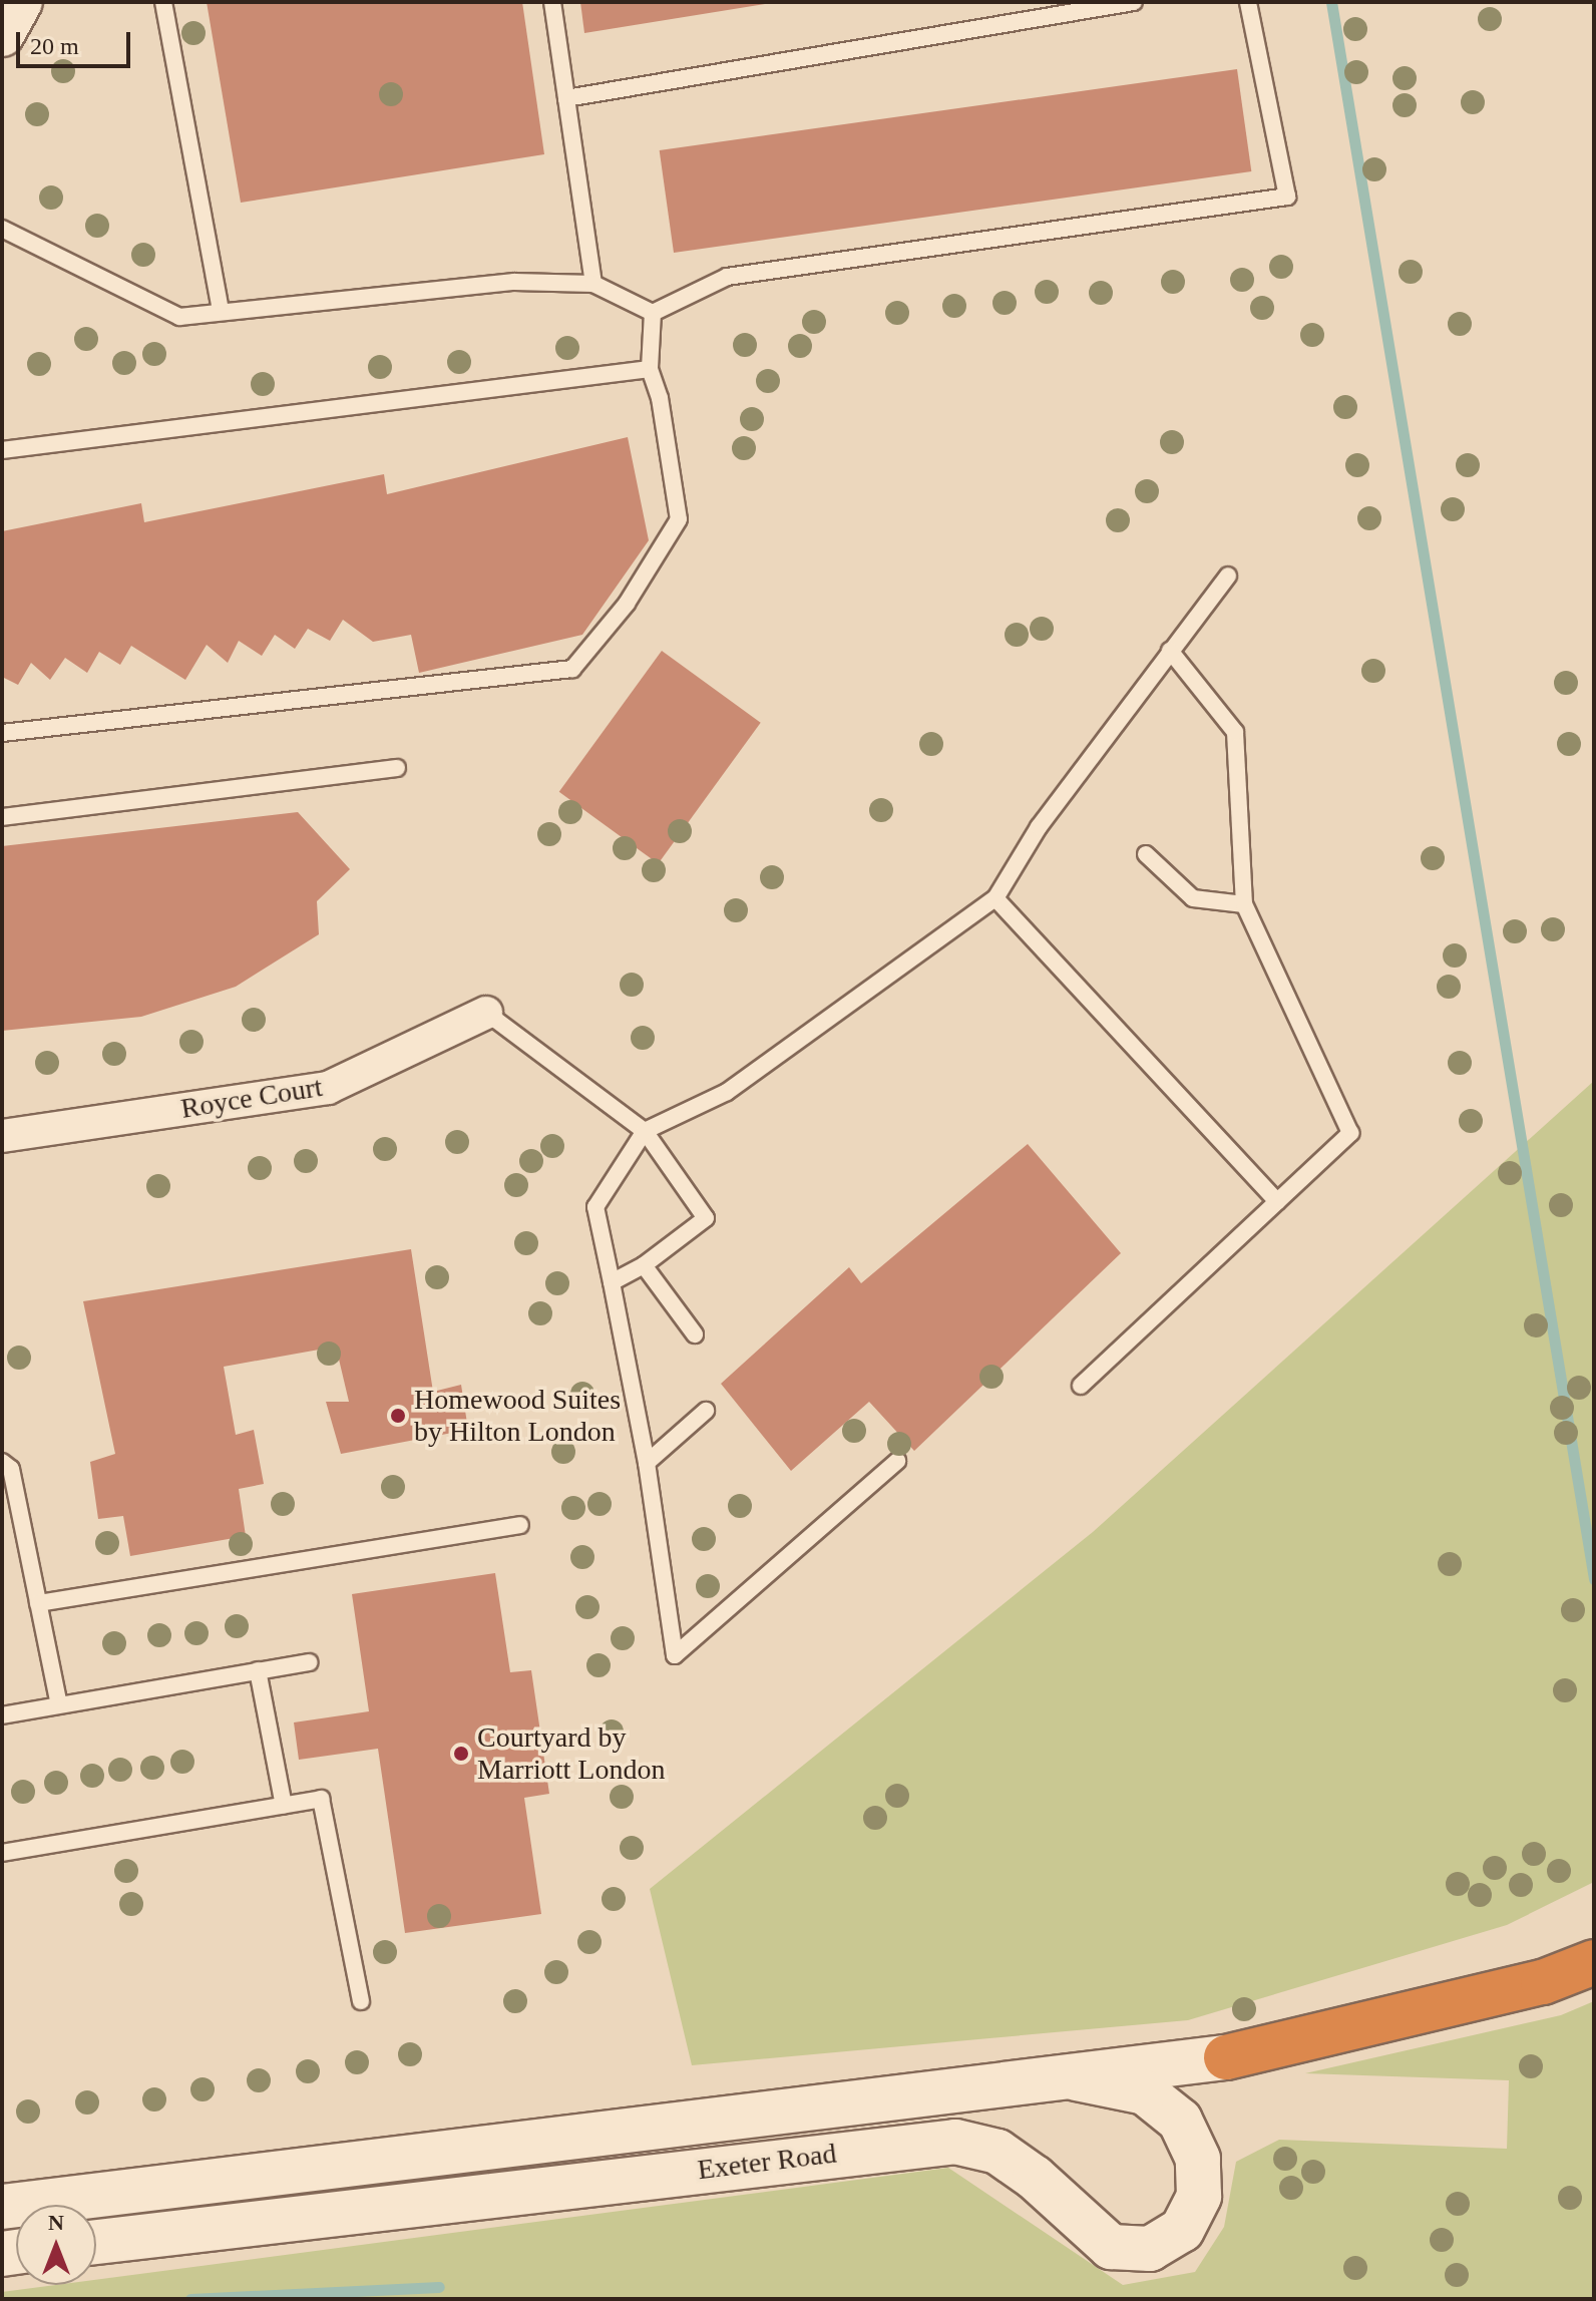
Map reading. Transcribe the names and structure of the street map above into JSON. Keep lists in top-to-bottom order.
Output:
{
  "streets": {
    "street": ["Royce Court", "Exeter Road"]
  },
  "places": ["Homewood Suites by Hilton London", "Courtyard by Marriott London"],
  "scale_bar": "20 m",
  "north": "top"
}
